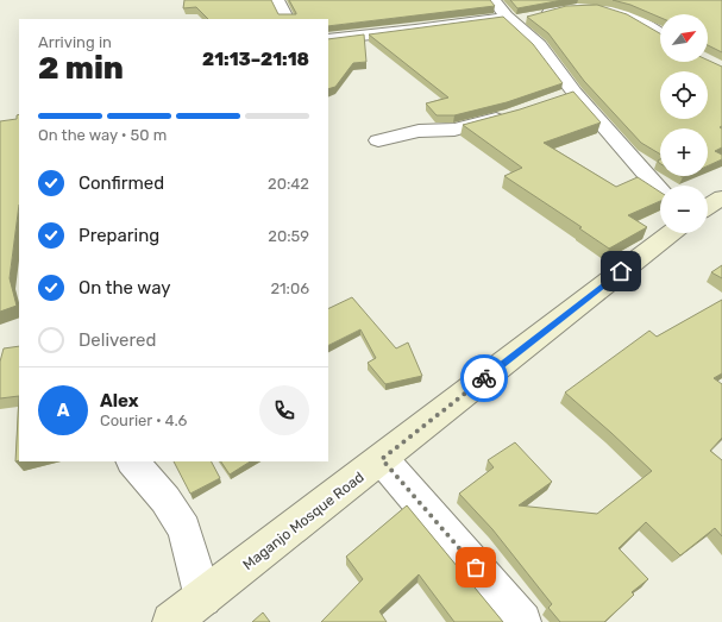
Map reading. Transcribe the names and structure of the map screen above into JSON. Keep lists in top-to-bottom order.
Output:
{
  "streets": {
    "street": ["Maganjo Mosque Road"]
  },
  "north": "top right",
  "page": {
    "map_buttons": ["+", "−"],
    "heading": ["2 min", "Arriving in", "21:13–21:18"],
    "panel": ["Alex", "Courier · 4.6"],
    "bar": "On the way · 50 m",
    "list": [
      ["Confirmed", "20:42"],
      ["Preparing", "20:59"],
      ["On the way", "21:06"],
      "Delivered"
    ],
    "round": "A"
  }
}
